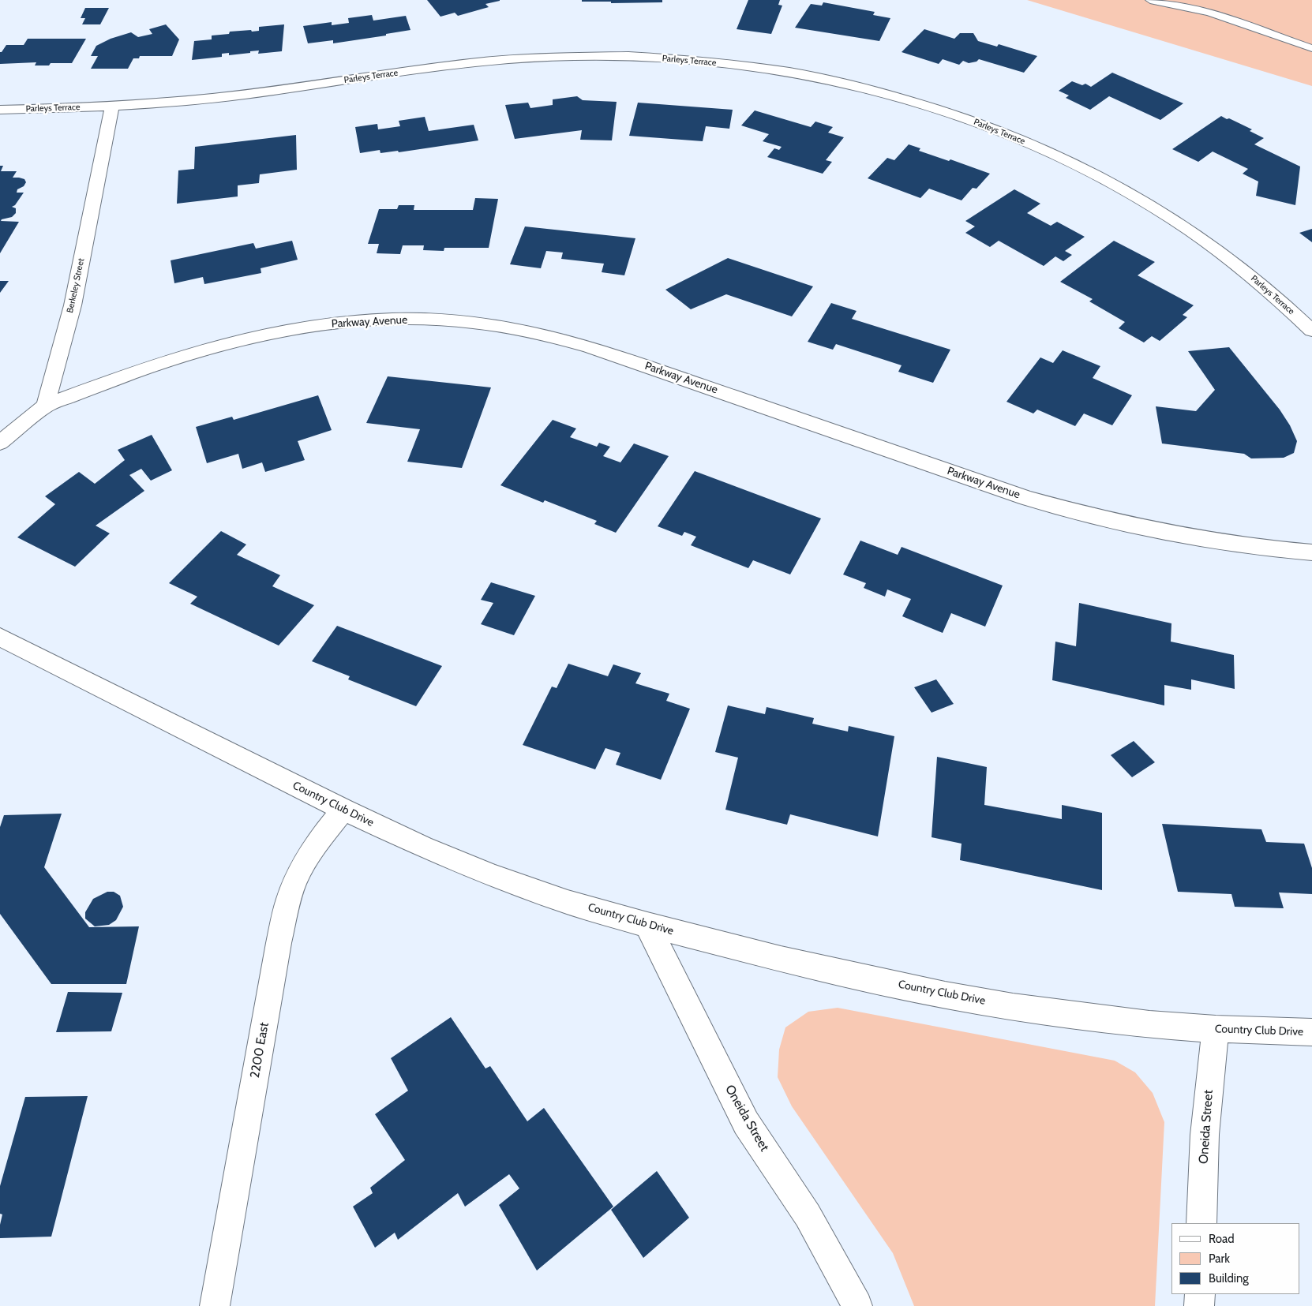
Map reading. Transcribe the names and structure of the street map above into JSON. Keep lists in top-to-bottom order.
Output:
{
  "streets": {
    "street": [
      "Parleys Terrace",
      "Berkeley Street",
      "Parkway Avenue",
      "Country Club Drive",
      "2200 East",
      "Oneida Street"
    ]
  },
  "crossings": [
    ["Parleys Terrace", "Berkeley Street"],
    ["Berkeley Street", "Parkway Avenue"],
    ["Country Club Drive", "2200 East"],
    ["Country Club Drive", "Oneida Street"]
  ],
  "legend": ["Road", "Park", "Building"]
}
